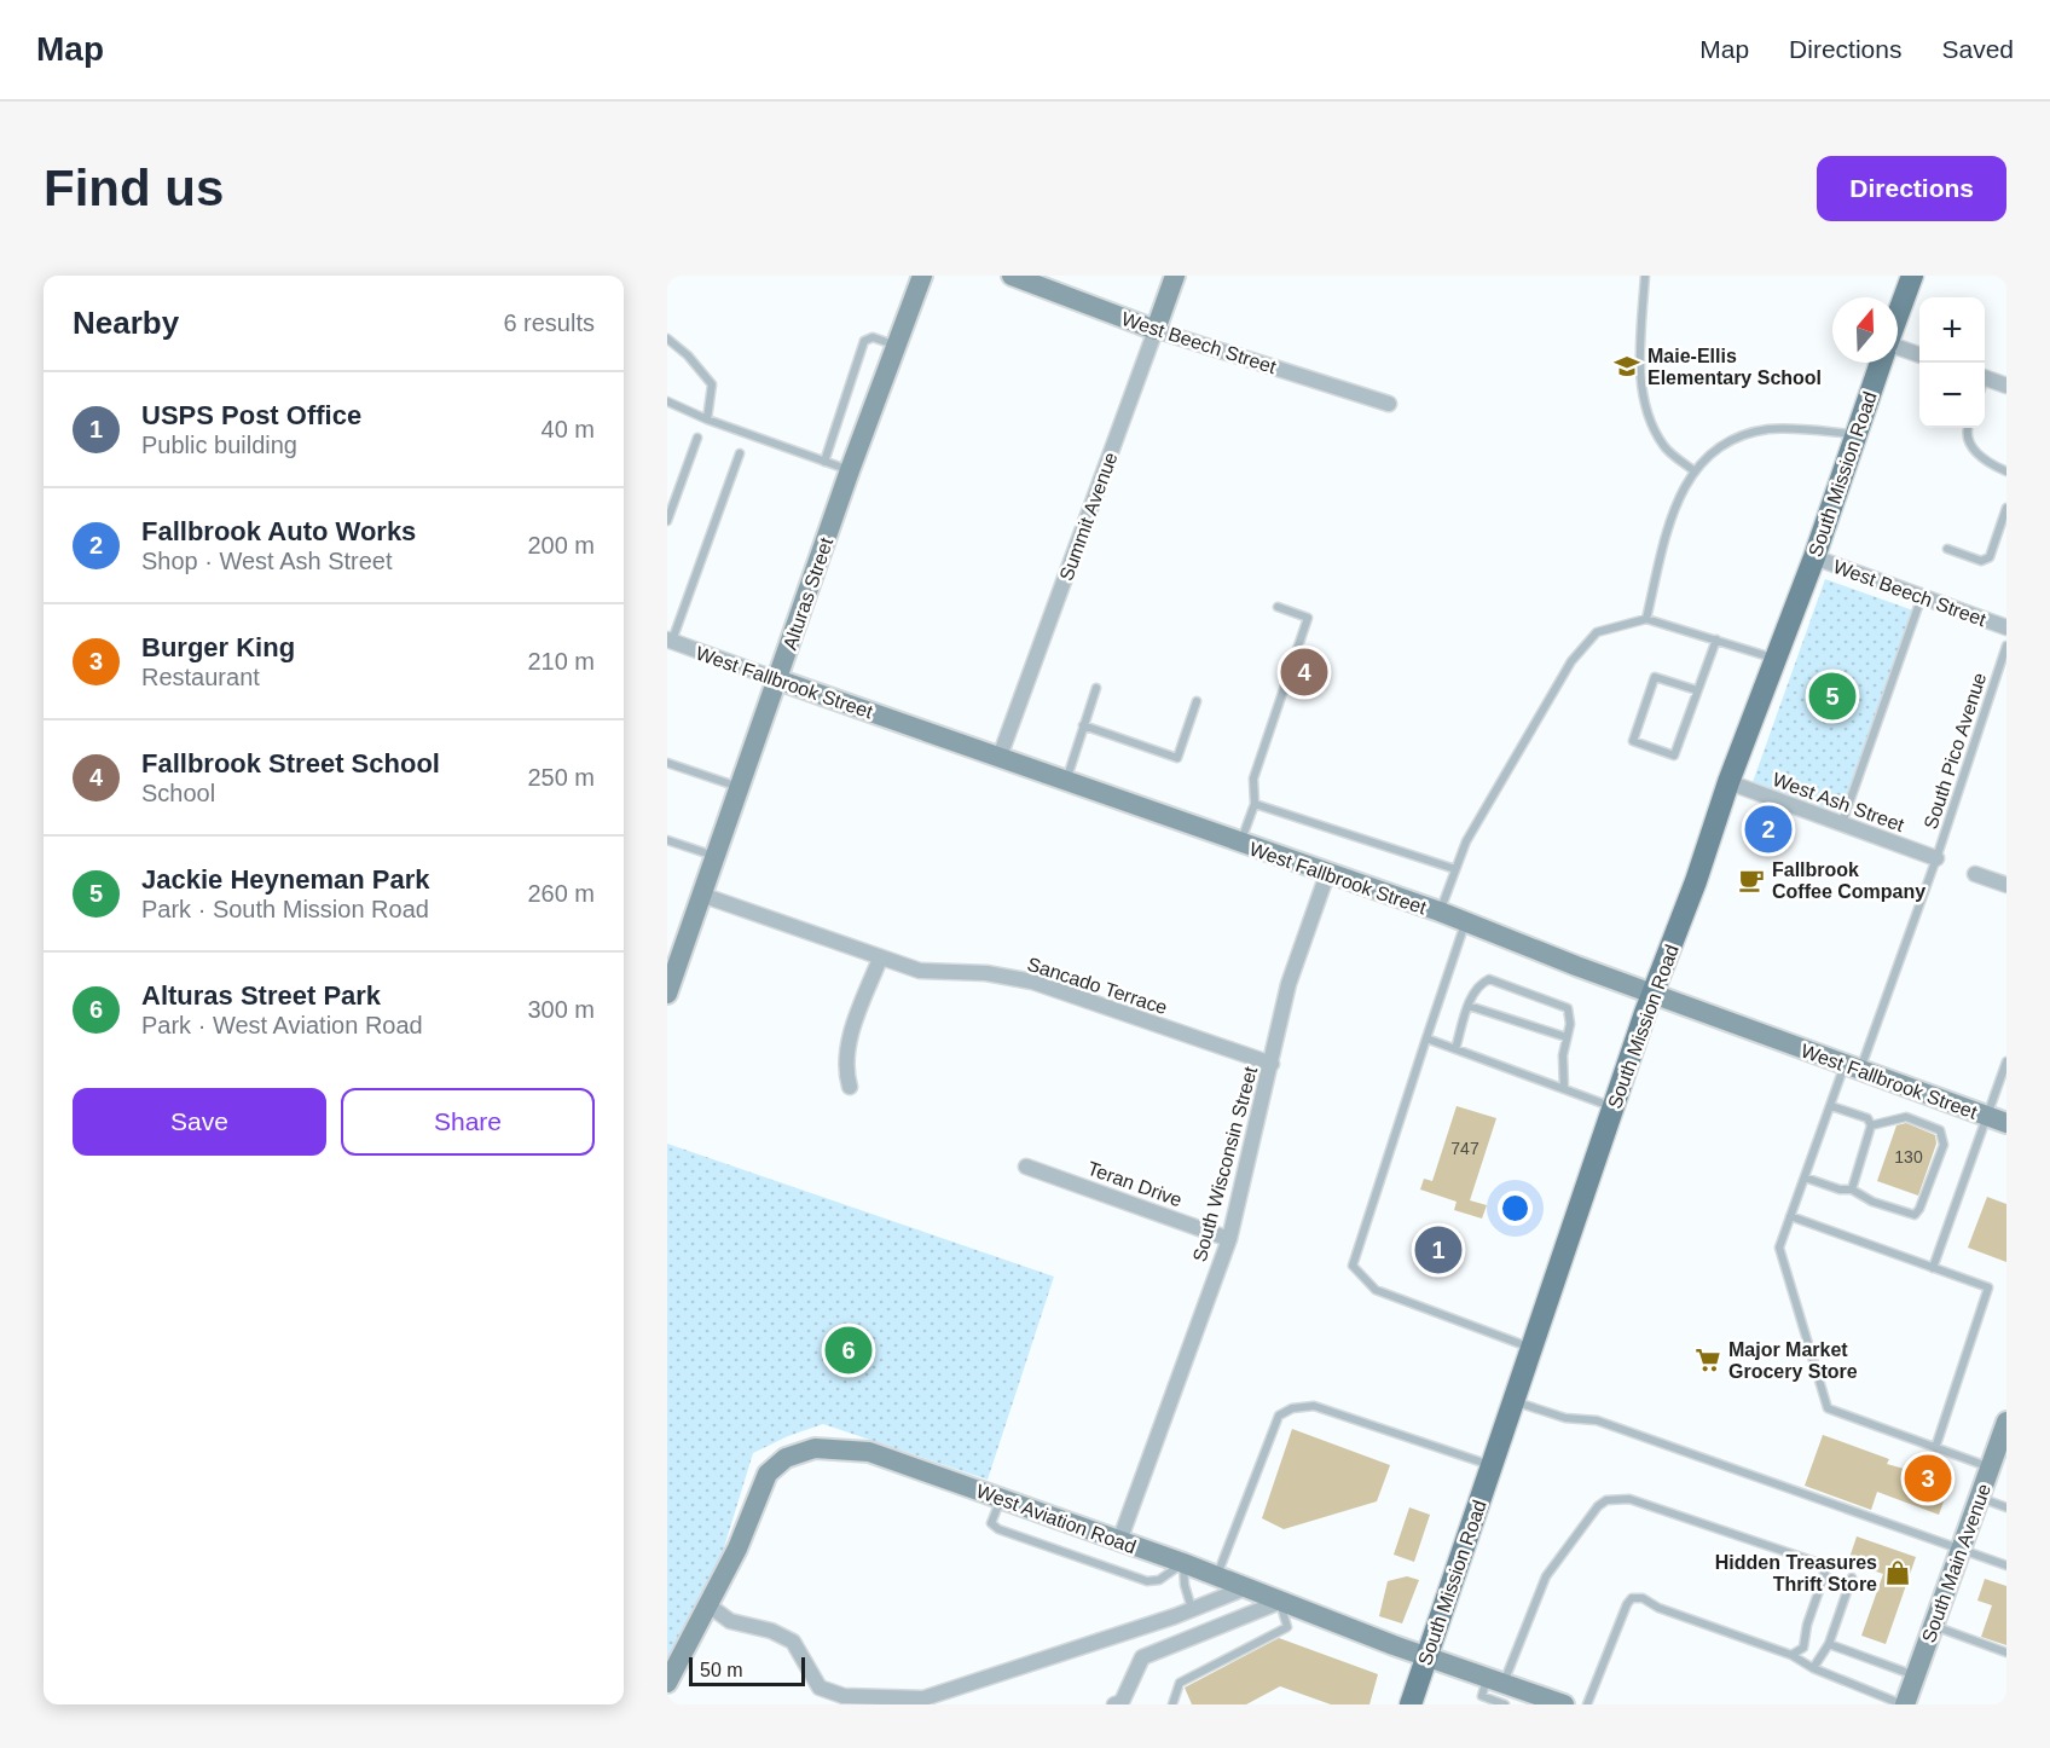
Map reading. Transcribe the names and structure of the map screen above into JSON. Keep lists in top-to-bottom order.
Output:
{
  "streets": {
    "main road": ["South Mission Road"],
    "street": [
      "West Beech Street",
      "Summit Avenue",
      "Alturas Street",
      "West Fallbrook Street",
      "West Ash Street",
      "Sancado Terrace",
      "South Wisconsin Street",
      "Teran Drive",
      "West Aviation Road",
      "South Main Avenue"
    ],
    "lane": ["South Pico Avenue"]
  },
  "crossings": [
    ["West Beech Street", "South Mission Road"],
    ["West Beech Street", "Summit Avenue"],
    ["South Mission Road", "West Fallbrook Street"],
    ["South Mission Road", "West Ash Street"],
    ["South Mission Road", "West Aviation Road"],
    ["Summit Avenue", "West Fallbrook Street"],
    ["Alturas Street", "West Fallbrook Street"],
    ["Alturas Street", "Sancado Terrace"],
    ["West Fallbrook Street", "South Pico Avenue"],
    ["West Fallbrook Street", "South Wisconsin Street"],
    ["South Pico Avenue", "West Ash Street"],
    ["Sancado Terrace", "South Wisconsin Street"],
    ["South Wisconsin Street", "Teran Drive"],
    ["South Wisconsin Street", "West Aviation Road"]
  ],
  "places": {
    "school or university": ["Maie-Ellis Elementary School"],
    "cafe": ["Fallbrook Coffee Company"],
    "supermarket": ["Major Market Grocery Store"],
    "shop": ["Hidden Treasures Thrift Store"]
  },
  "house_numbers": ["747", "130"],
  "scale_bar": "50 m",
  "north": "top",
  "page": {
    "header": "Map",
    "nav": ["Map", "Directions", "Saved"],
    "buttons": [
      "Directions",
      ["Save", "Share"]
    ],
    "title": "Find us",
    "heading": ["Nearby", "6 results"],
    "map_buttons": ["+", "−"],
    "list": [
      {
        "mark": "1",
        "name": "USPS Post Office",
        "note": "Public building",
        "value": "40 m"
      },
      {
        "mark": "2",
        "name": "Fallbrook Auto Works",
        "note": "Shop · West Ash Street",
        "value": "200 m"
      },
      {
        "mark": "3",
        "name": "Burger King",
        "note": "Restaurant",
        "value": "210 m"
      },
      {
        "mark": "4",
        "name": "Fallbrook Street School",
        "note": "School",
        "value": "250 m"
      },
      {
        "mark": "5",
        "name": "Jackie Heyneman Park",
        "note": "Park · South Mission Road",
        "value": "260 m"
      },
      {
        "mark": "6",
        "name": "Alturas Street Park",
        "note": "Park · West Aviation Road",
        "value": "300 m"
      }
    ],
    "pins": [
      "4",
      "5",
      "2",
      "1",
      "6",
      "3"
    ],
    "scale": "50 m"
  }
}
